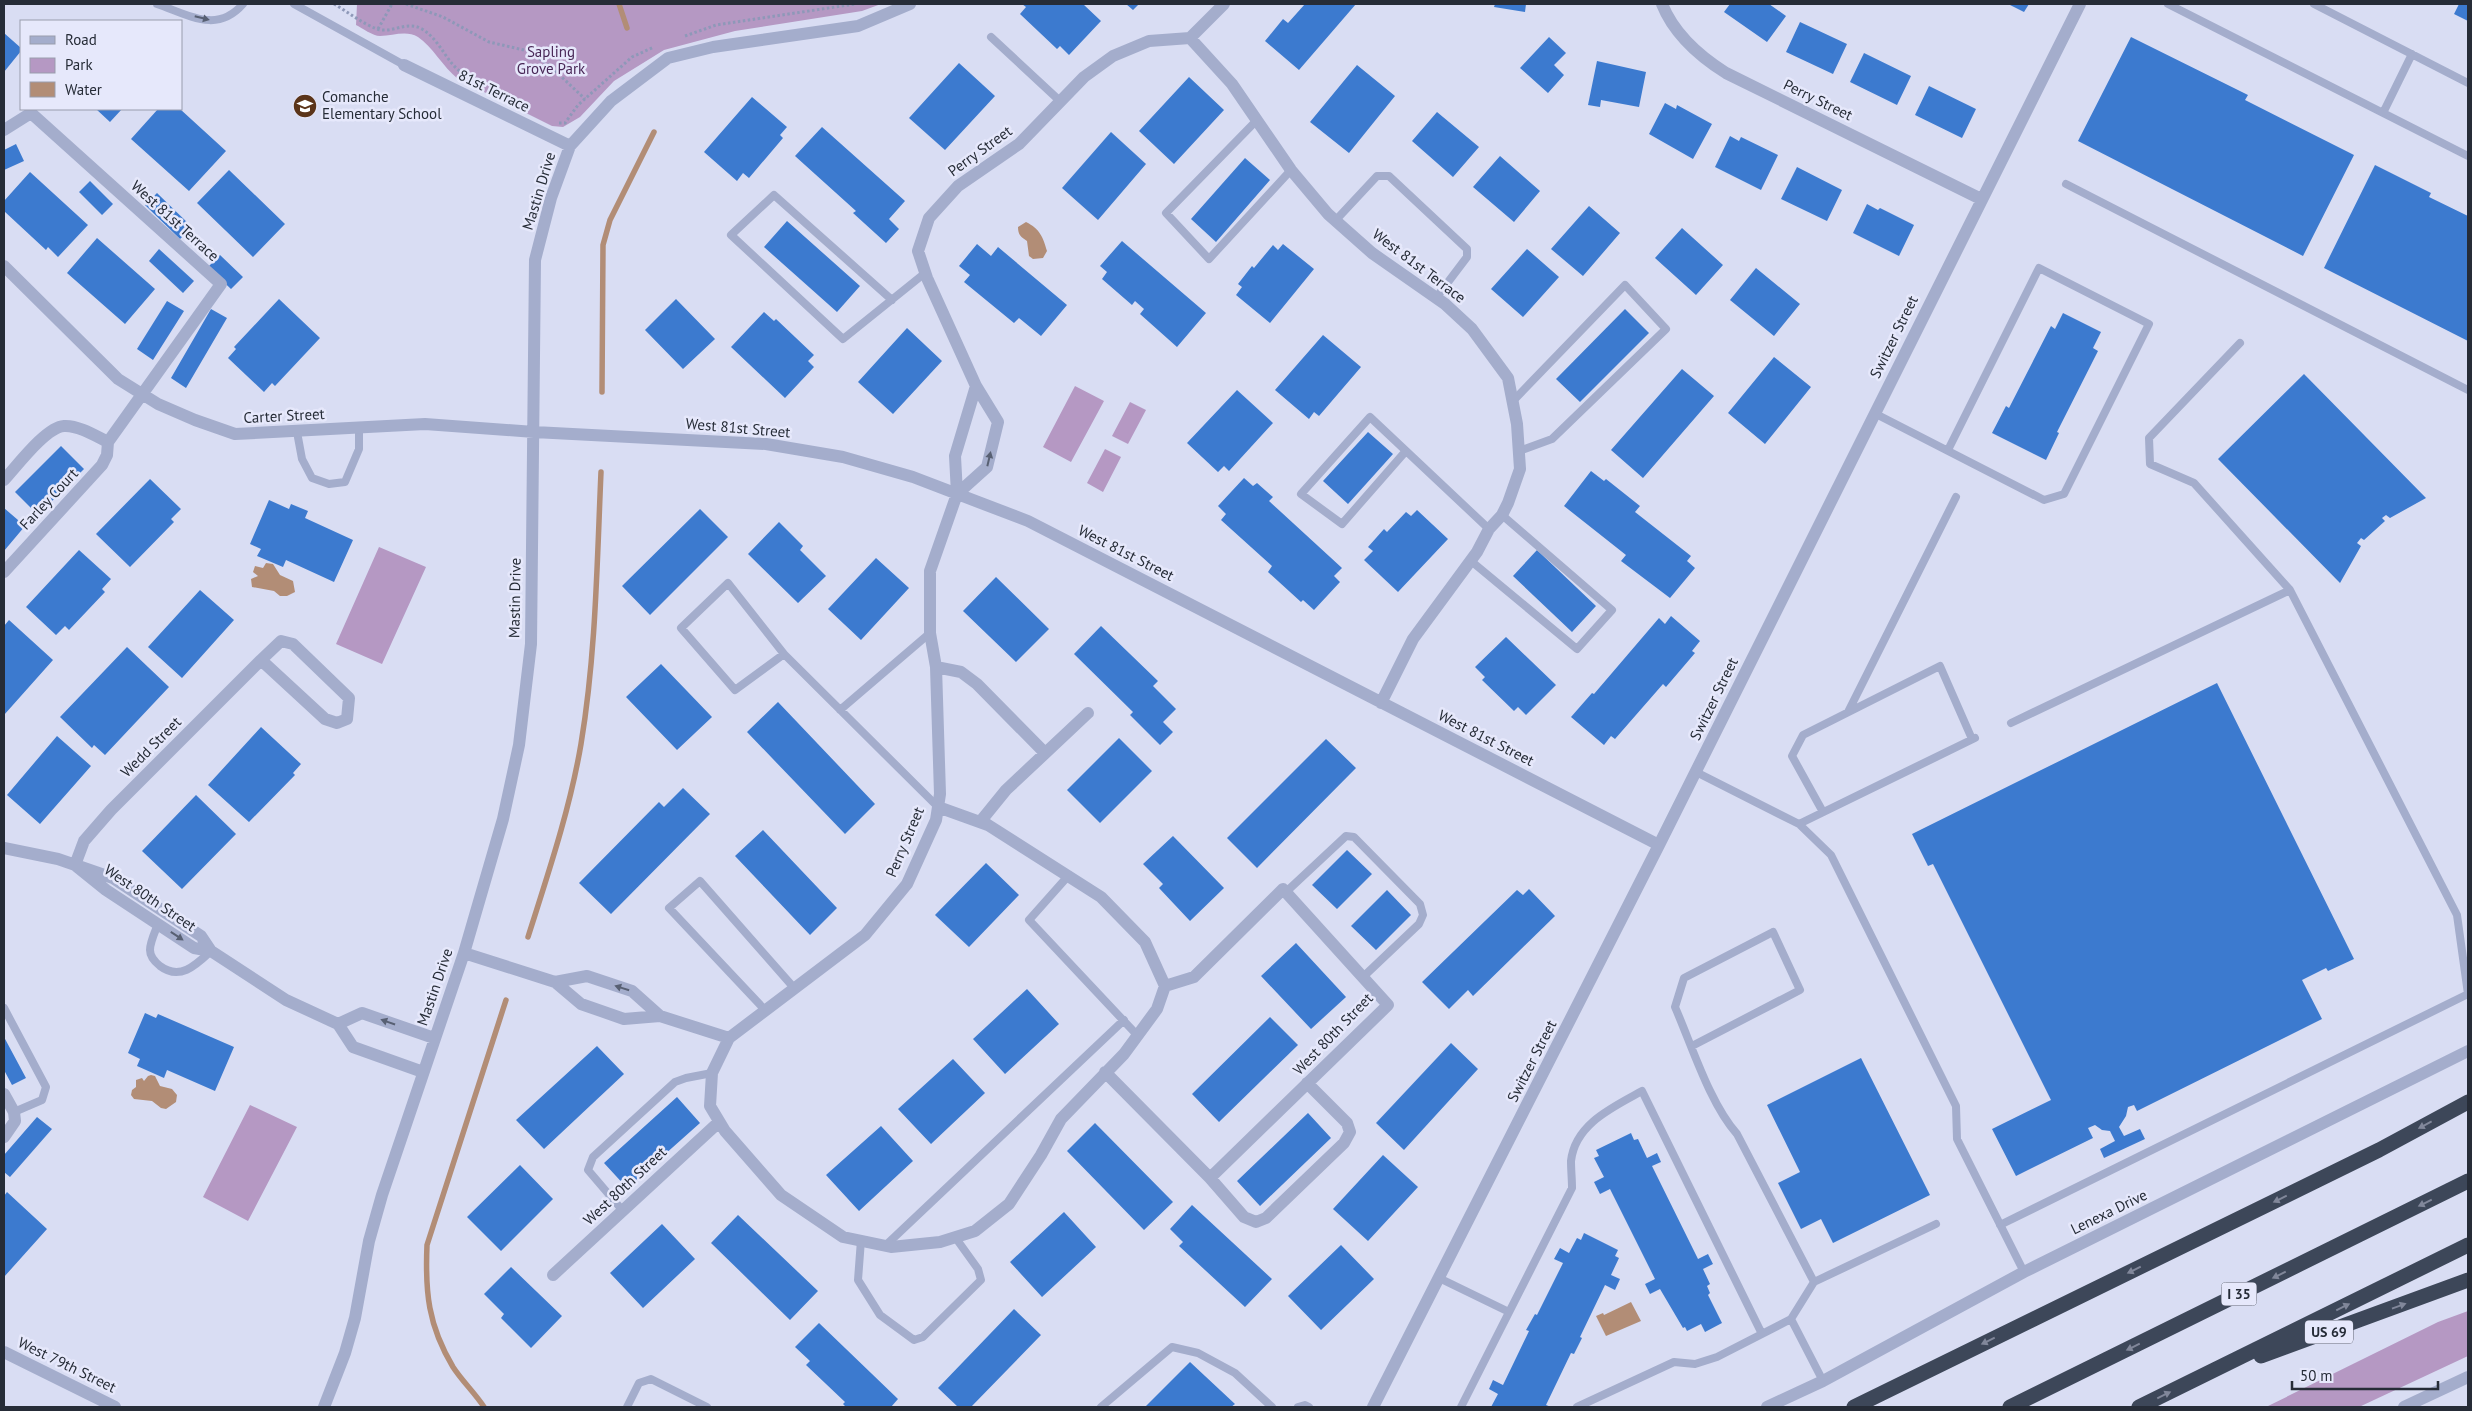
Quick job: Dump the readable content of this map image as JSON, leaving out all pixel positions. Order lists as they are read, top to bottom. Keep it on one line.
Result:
{"streets":{"highway":["I 35","US 69"],"street":["81st Terrace","Perry Street","Mastin Drive","West 81st Terrace","Switzer Street","Carter Street","West 81st Street","Farley Court","Wedd Street","West 80th Street","Lenexa Drive","West 79th Street"]},"crossings":[["81st Terrace","Mastin Drive"],["Perry Street","West 81st Terrace"],["Perry Street","Switzer Street"],["Perry Street","West 81st Street"],["Mastin Drive","Carter Street"],["Mastin Drive","West 81st Street"],["West 81st Terrace","Carter Street"],["West 81st Terrace","West 81st Street"],["West 81st Terrace","Farley Court"],["Switzer Street","West 81st Street"],["Carter Street","West 81st Street"],["Carter Street","Farley Court"],["Wedd Street","West 80th Street"]],"parks":["Sapling Grove Park"],"places":{"school or university":["Comanche Elementary School"]},"legend":["Road","Park","Water"],"scale_bar":"50 m"}
